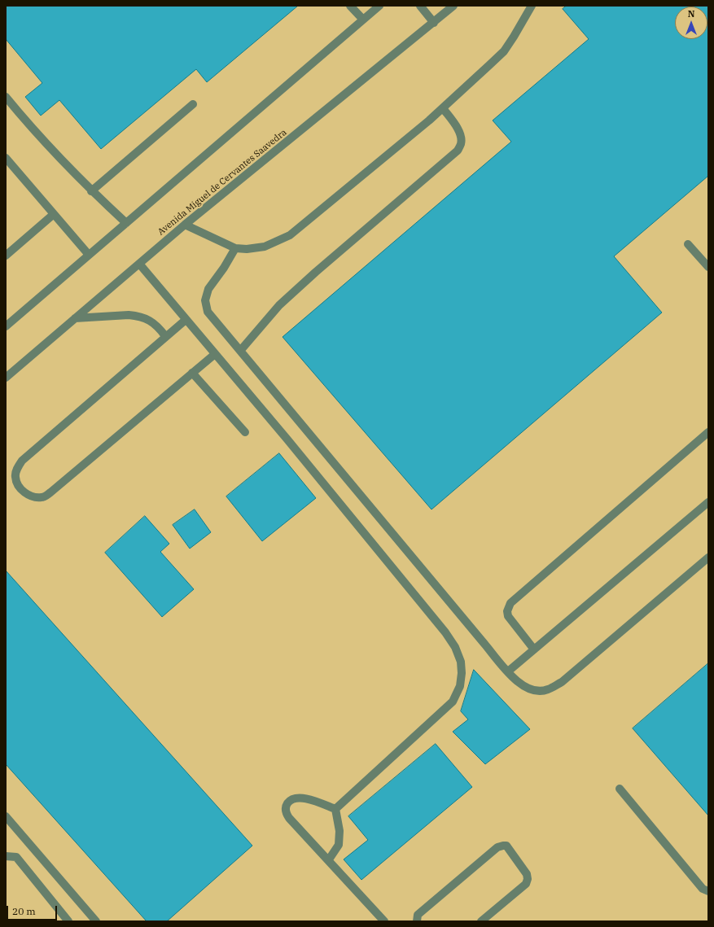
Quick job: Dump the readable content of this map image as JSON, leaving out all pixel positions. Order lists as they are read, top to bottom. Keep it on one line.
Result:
{"streets":{"street":["Avenida Miguel de Cervantes Saavedra"]},"scale_bar":"20 m","north":"top"}
